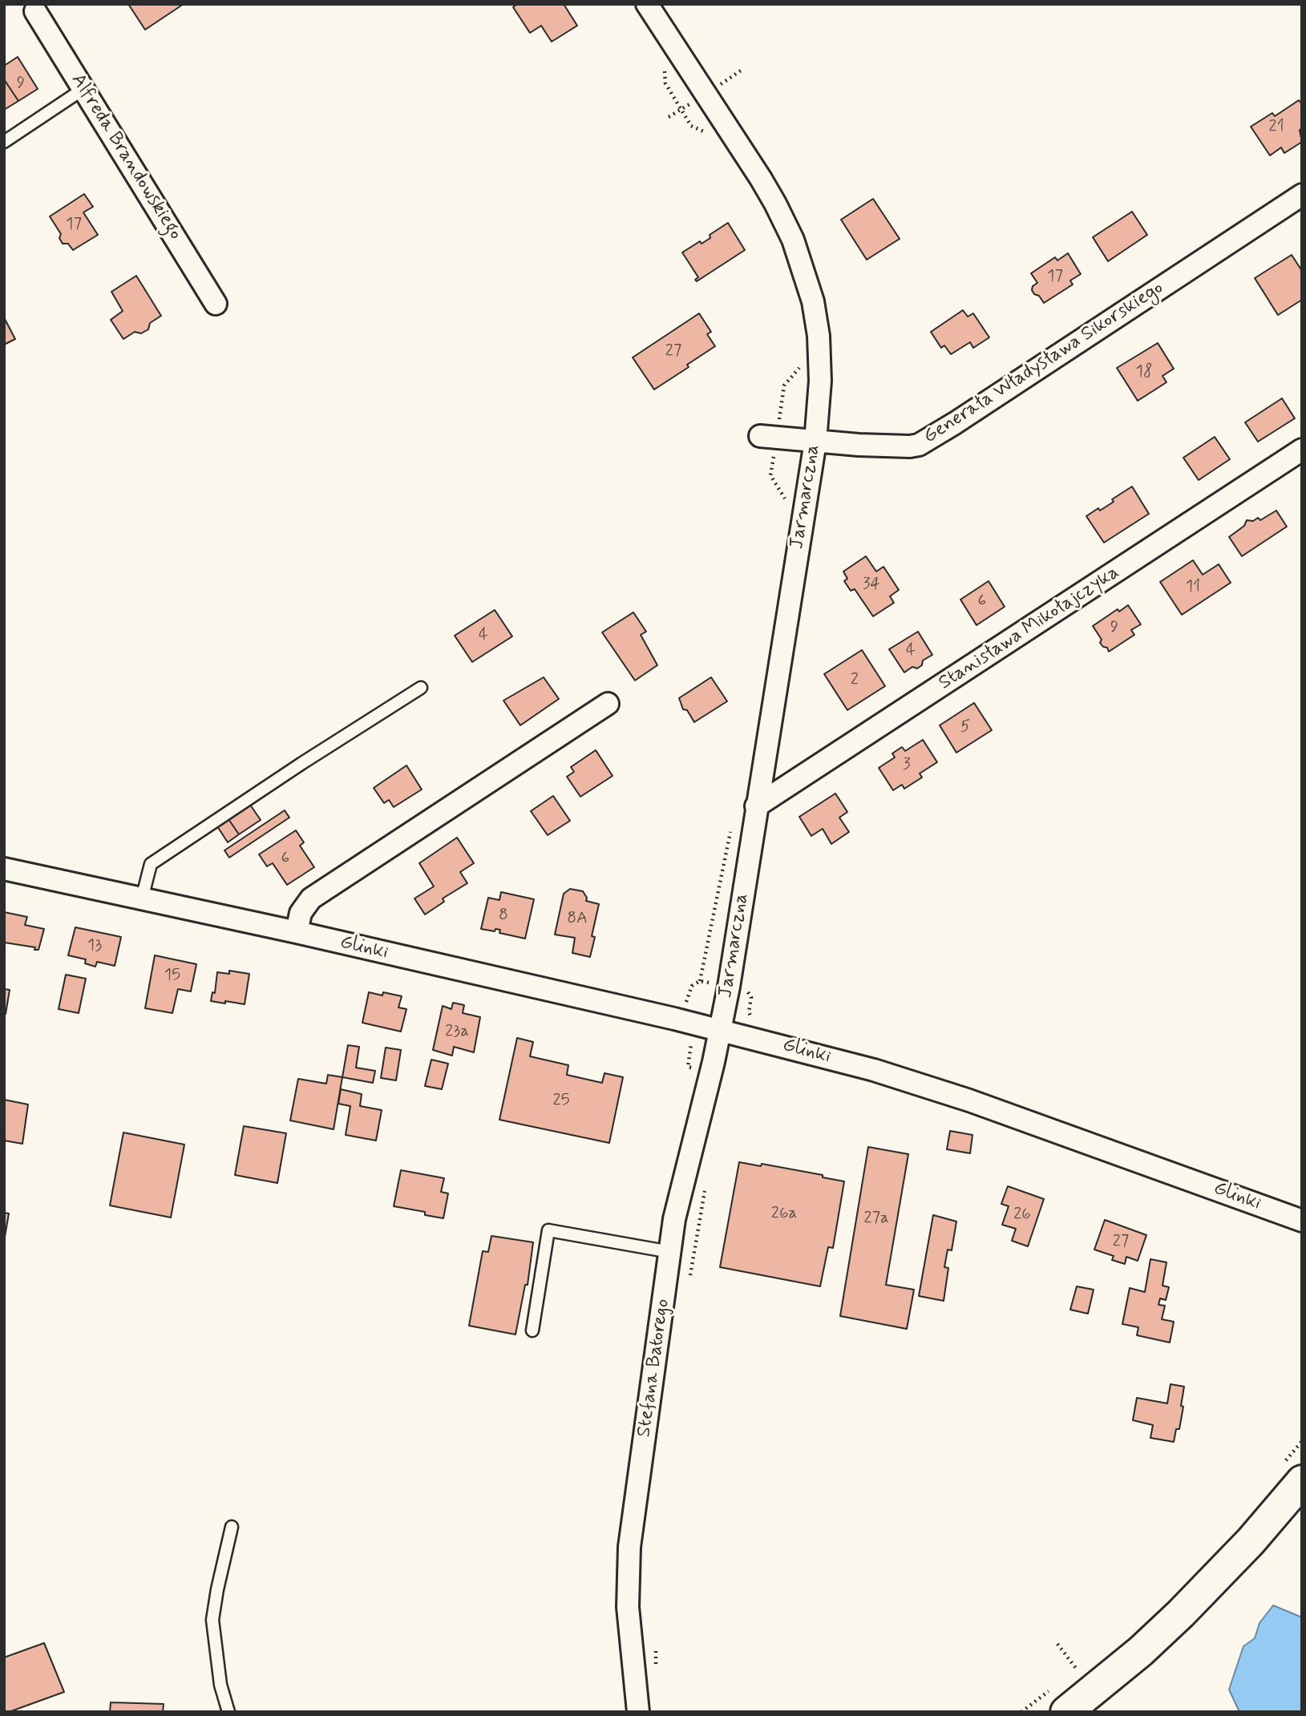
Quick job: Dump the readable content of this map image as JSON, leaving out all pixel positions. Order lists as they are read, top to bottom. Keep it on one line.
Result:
{"streets":{"street":["Alfreda Brandowskiego","Generała Władysława Sikorskiego","Jarmarczna","Stanisława Mikołajczyka","Glinki","Stefana Batorego"]},"crossings":[["Generała Władysława Sikorskiego","Jarmarczna"],["Jarmarczna","Stanisława Mikołajczyka"],["Jarmarczna","Glinki"],["Jarmarczna","Stefana Batorego"],["Glinki","Stefana Batorego"]],"house_numbers":["9","21","17","17","27","18","34","11","6","9","4","4","2","5","3","6","8","8A","13","15","23a","25","26a","26","27a","27"]}
